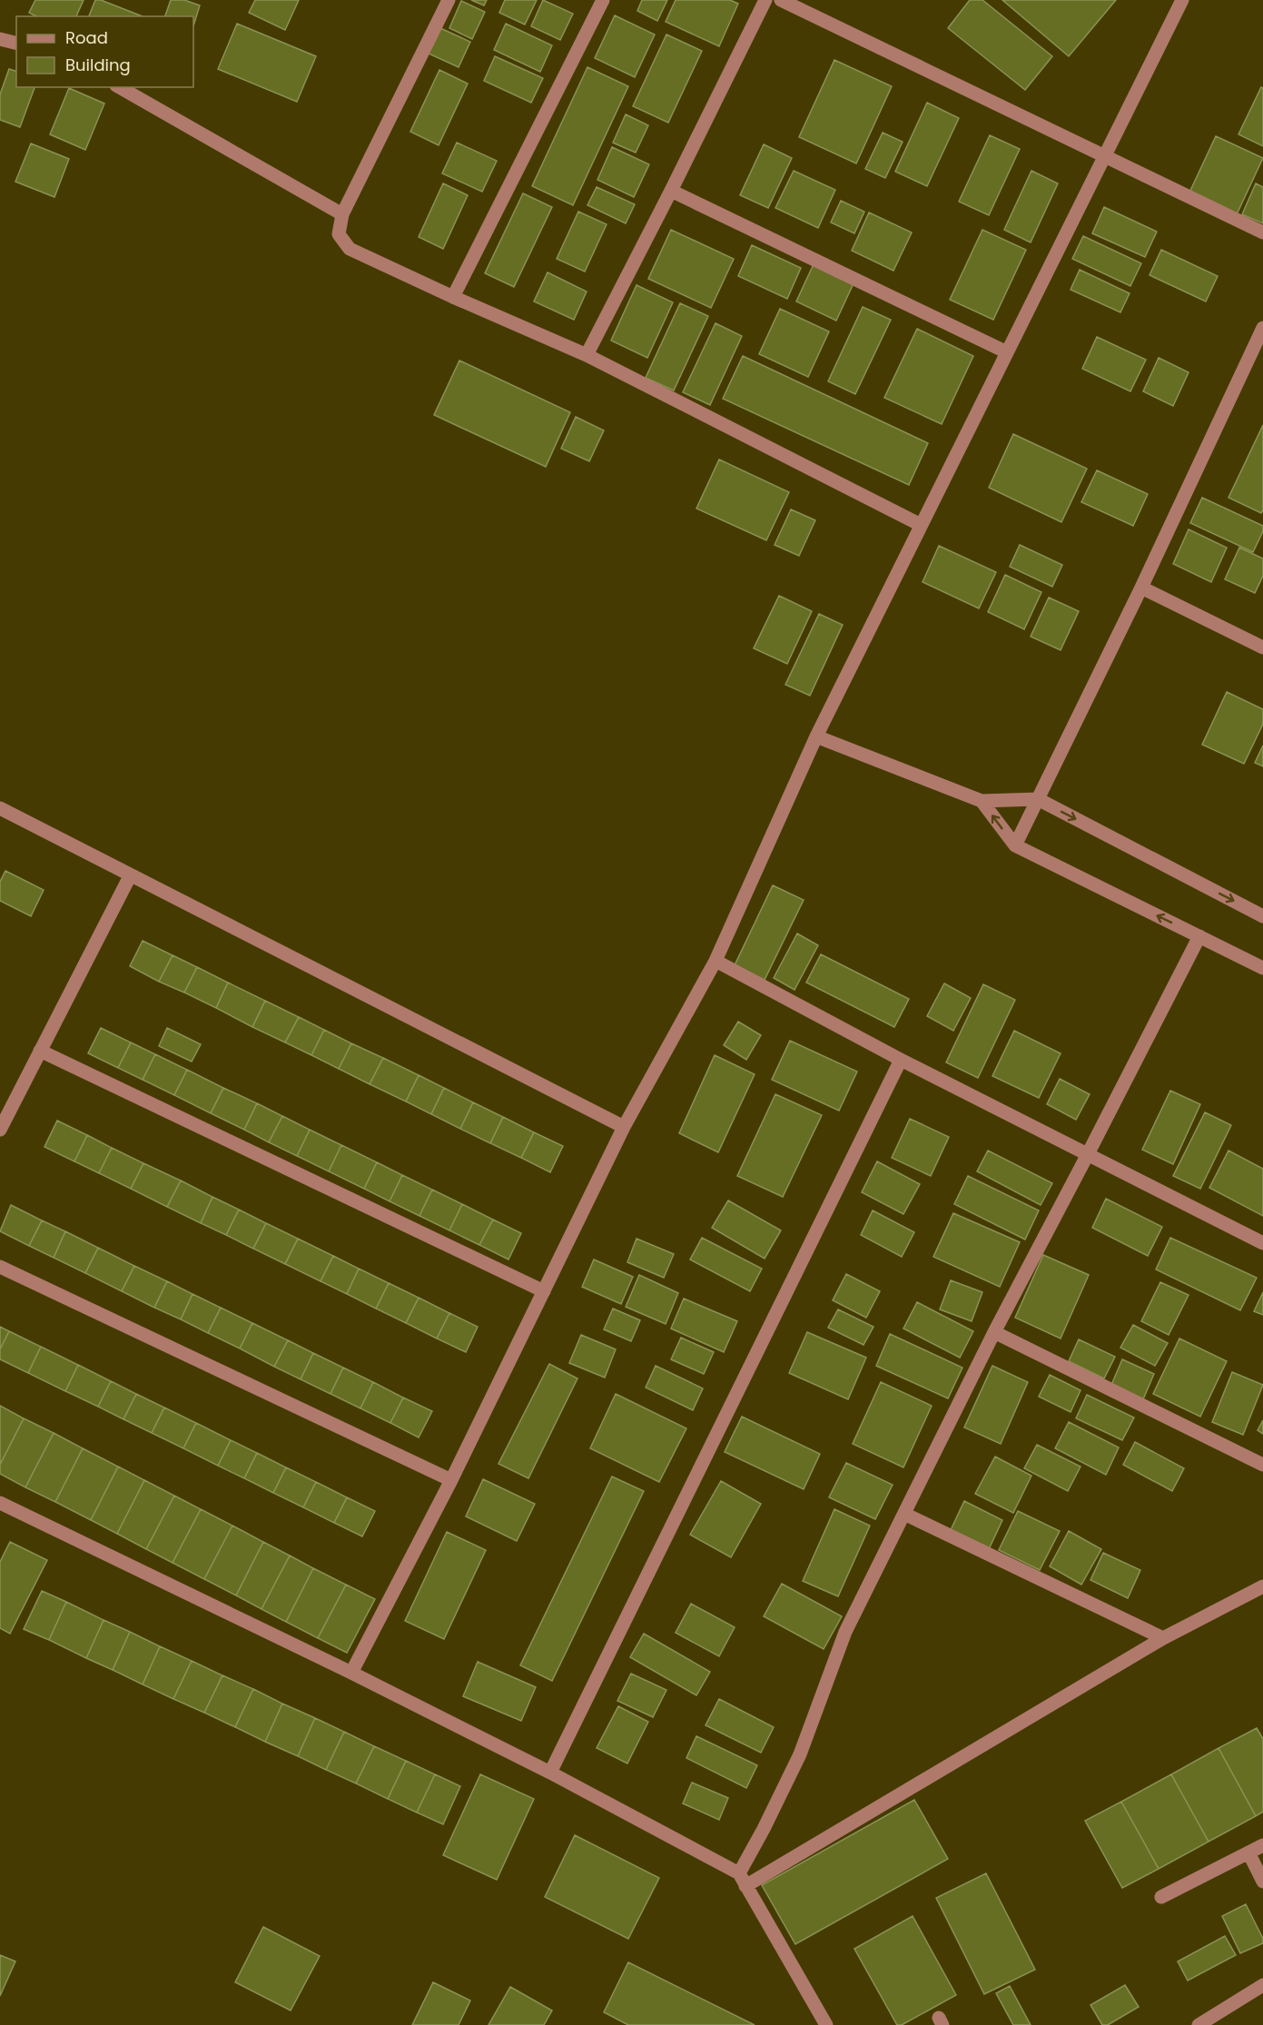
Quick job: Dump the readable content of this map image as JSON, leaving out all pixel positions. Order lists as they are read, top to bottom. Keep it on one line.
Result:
{"legend":["Road","Building"]}
